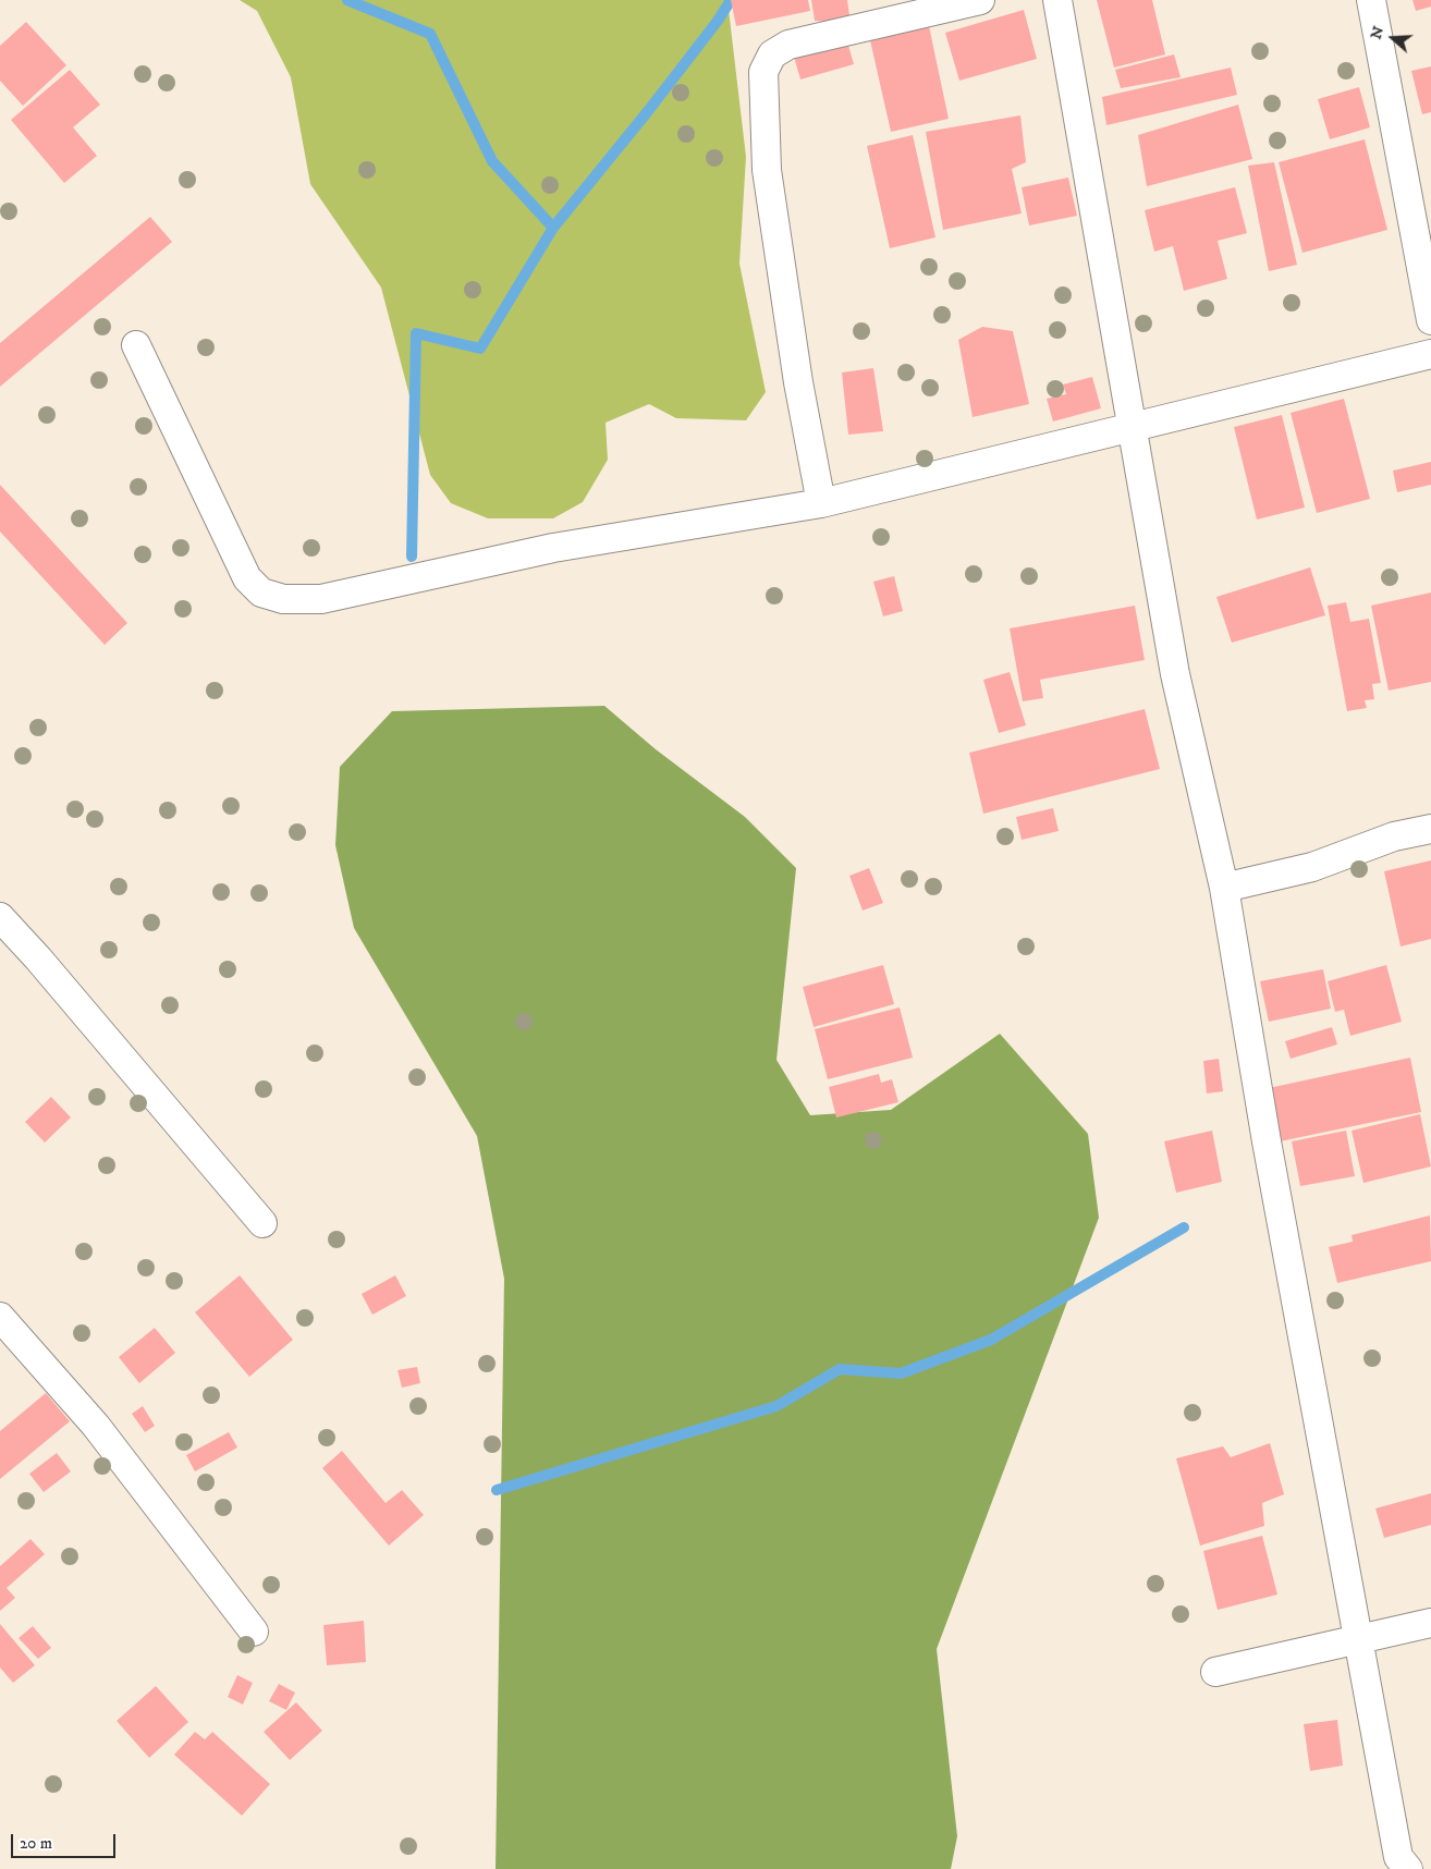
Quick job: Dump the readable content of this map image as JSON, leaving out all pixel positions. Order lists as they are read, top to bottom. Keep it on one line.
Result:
{"scale_bar":"20 m","north":"left"}
